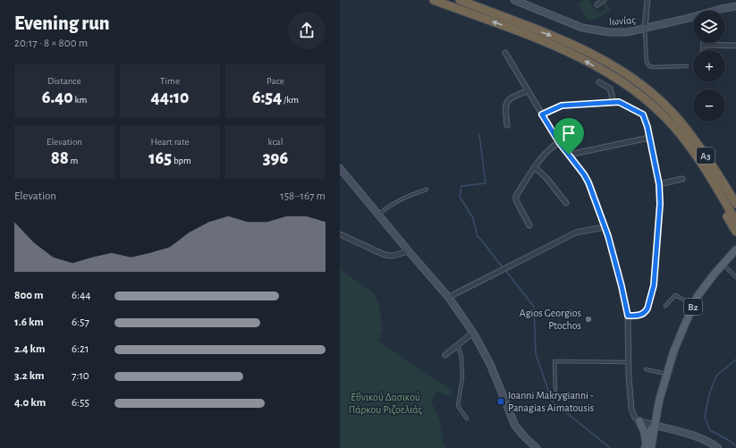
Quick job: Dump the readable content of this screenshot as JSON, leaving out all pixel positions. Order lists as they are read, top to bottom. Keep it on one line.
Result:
{"streets":{"highway":["A3"],"main road":["Ιωνίας","B2"]},"parks":["Εθνικού Δασικού Πάρκου Ριζοελιάς"],"places":{"other":["Agios Georgios Ptochos"],"transit":["Ioanni Makrygianni - Panagias Aimatousis"]},"page":{"heading":["Evening run","20:17 · 8 × 800 m"],"map_buttons":["+","−"],"stats":[["Distance","6.40 km"],["Time","44:10"],["Pace","6:54 /km"],["Elevation","88 m"],["Heart rate","165 bpm"],["kcal","396"]],"chart":["Elevation","158–167 m"],"list":[{"name":"800 m","note":"6:44"},{"name":"1.6 km","note":"6:57"},{"name":"2.4 km","note":"6:21"},{"name":"3.2 km","note":"7:10"},{"name":"4.0 km","note":"6:55"}]}}
